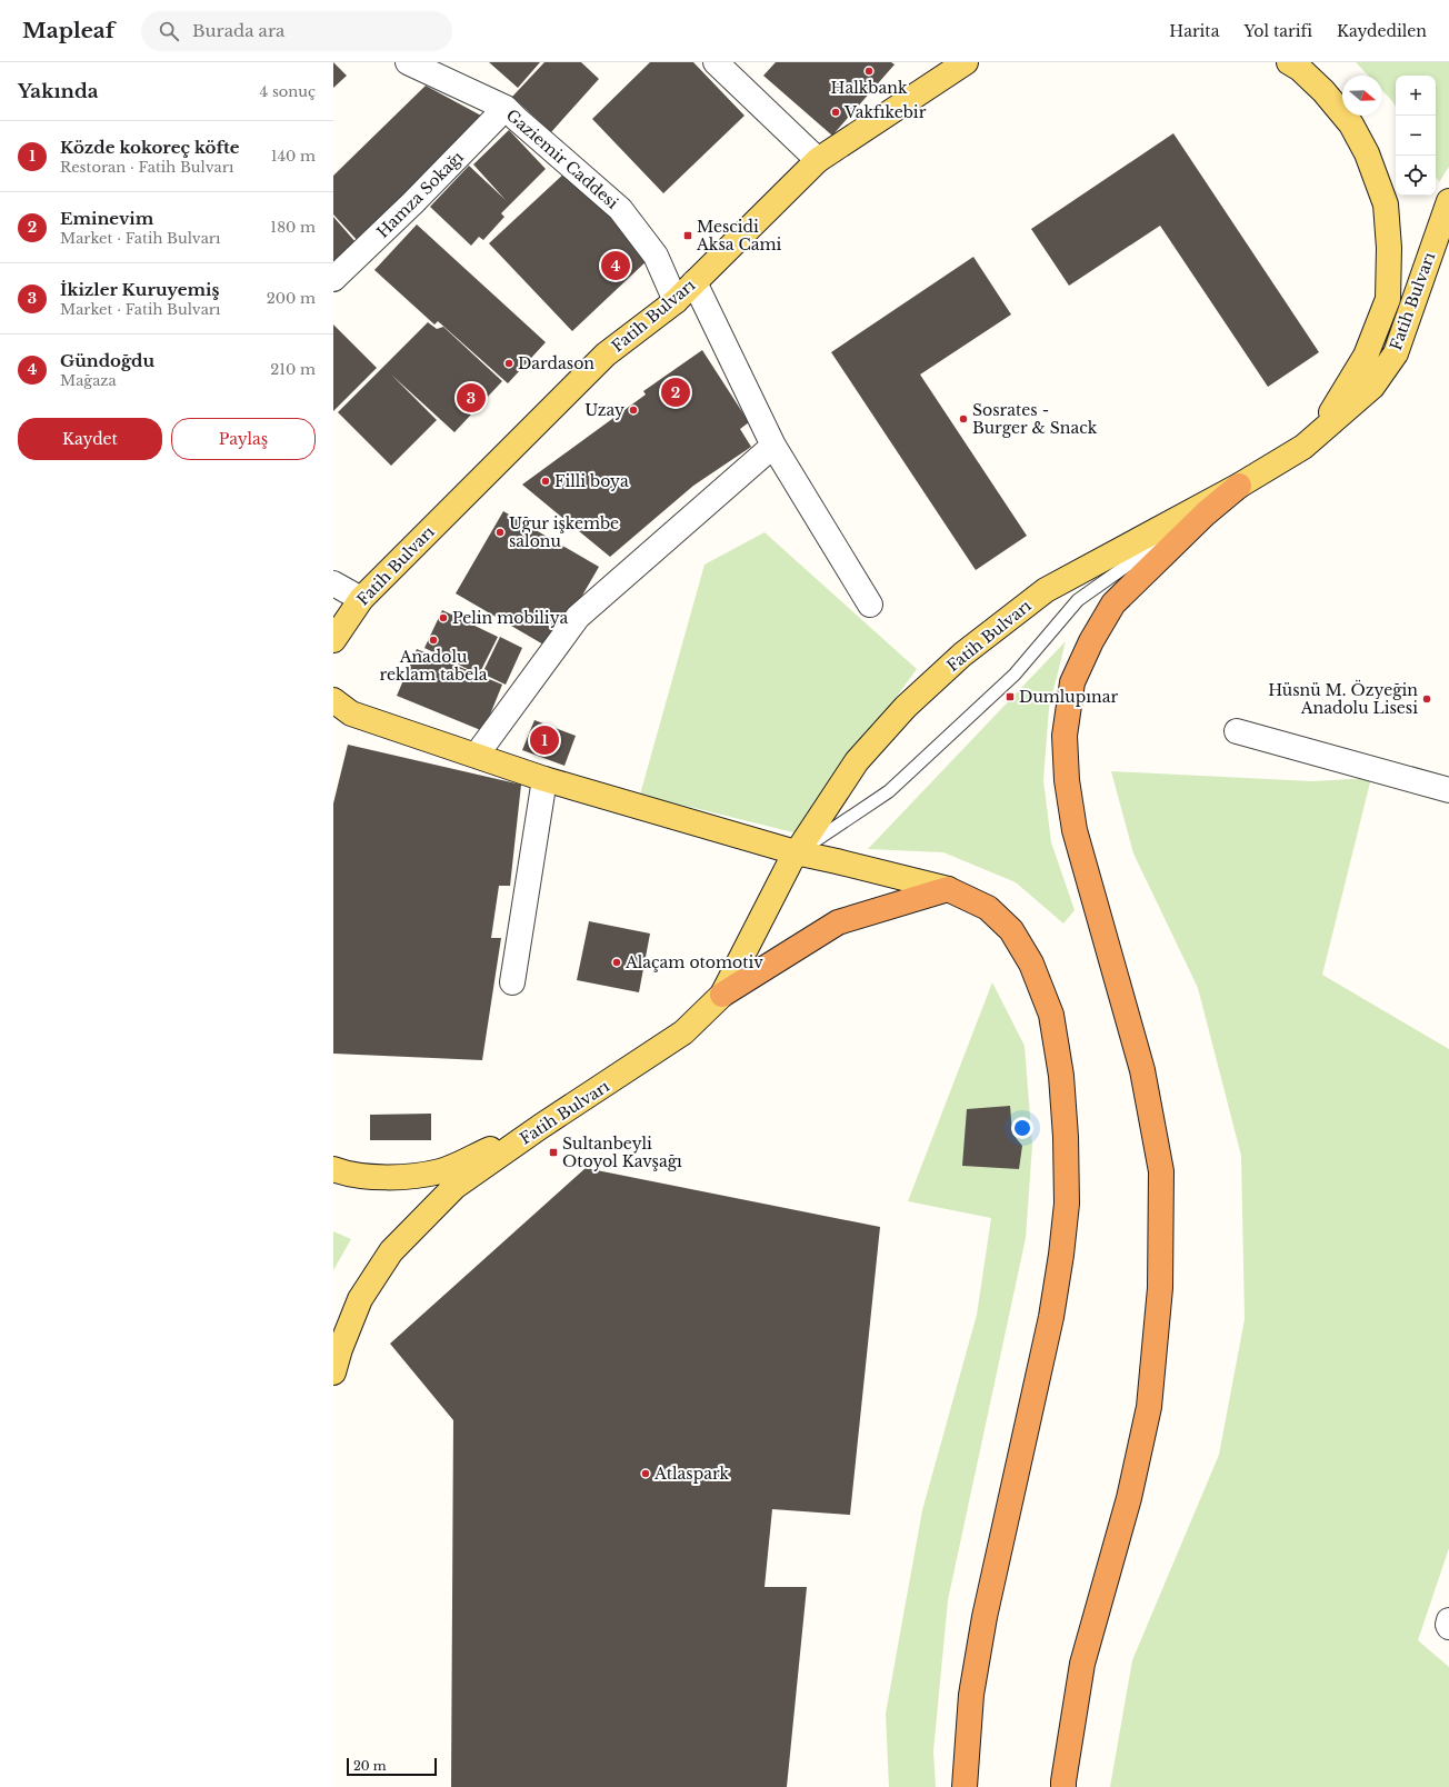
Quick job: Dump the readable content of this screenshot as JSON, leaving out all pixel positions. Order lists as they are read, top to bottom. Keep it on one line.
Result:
{"streets":{"main road":["Fatih Bulvarı"],"street":["Gaziemir Caddesi","Hamza Sokağı"]},"crossings":[["Gaziemir Caddesi","Hamza Sokağı"],["Gaziemir Caddesi","Fatih Bulvarı"]],"places":{"other":["Halkbank","Vakfıkebir","Dardason","Uzay","Sosrates - Burger & Snack","Filli boya","Uğur işkembe salonu","Pelin mobiliya","Anadolu reklam tabela","Hüsnü M. Özyeğin Anadolu Lisesi","Alaçam otomotiv","Atlaspark"],"transit":["Mescidi Aksa Cami","Dumlupınar","Sultanbeyli Otoyol Kavşağı"]},"scale_bar":"20 m","north":"right","page":{"header":"Mapleaf","search":"Burada ara","nav":["Harita","Yol tarifi","Kaydedilen"],"heading":["Yakında","4 sonuç"],"map_buttons":["+","−"],"list":[{"mark":"1","name":"Közde kokoreç köfte","note":"Restoran · Fatih Bulvarı","value":"140 m"},{"mark":"2","name":"Eminevim","note":"Market · Fatih Bulvarı","value":"180 m"},{"mark":"3","name":"İkizler Kuruyemiş","note":"Market · Fatih Bulvarı","value":"200 m"},{"mark":"4","name":"Gündoğdu","note":"Mağaza","value":"210 m"}],"pins":["4","2","3","1"],"buttons":["Kaydet","Paylaş"],"scale":"20 m"}}
